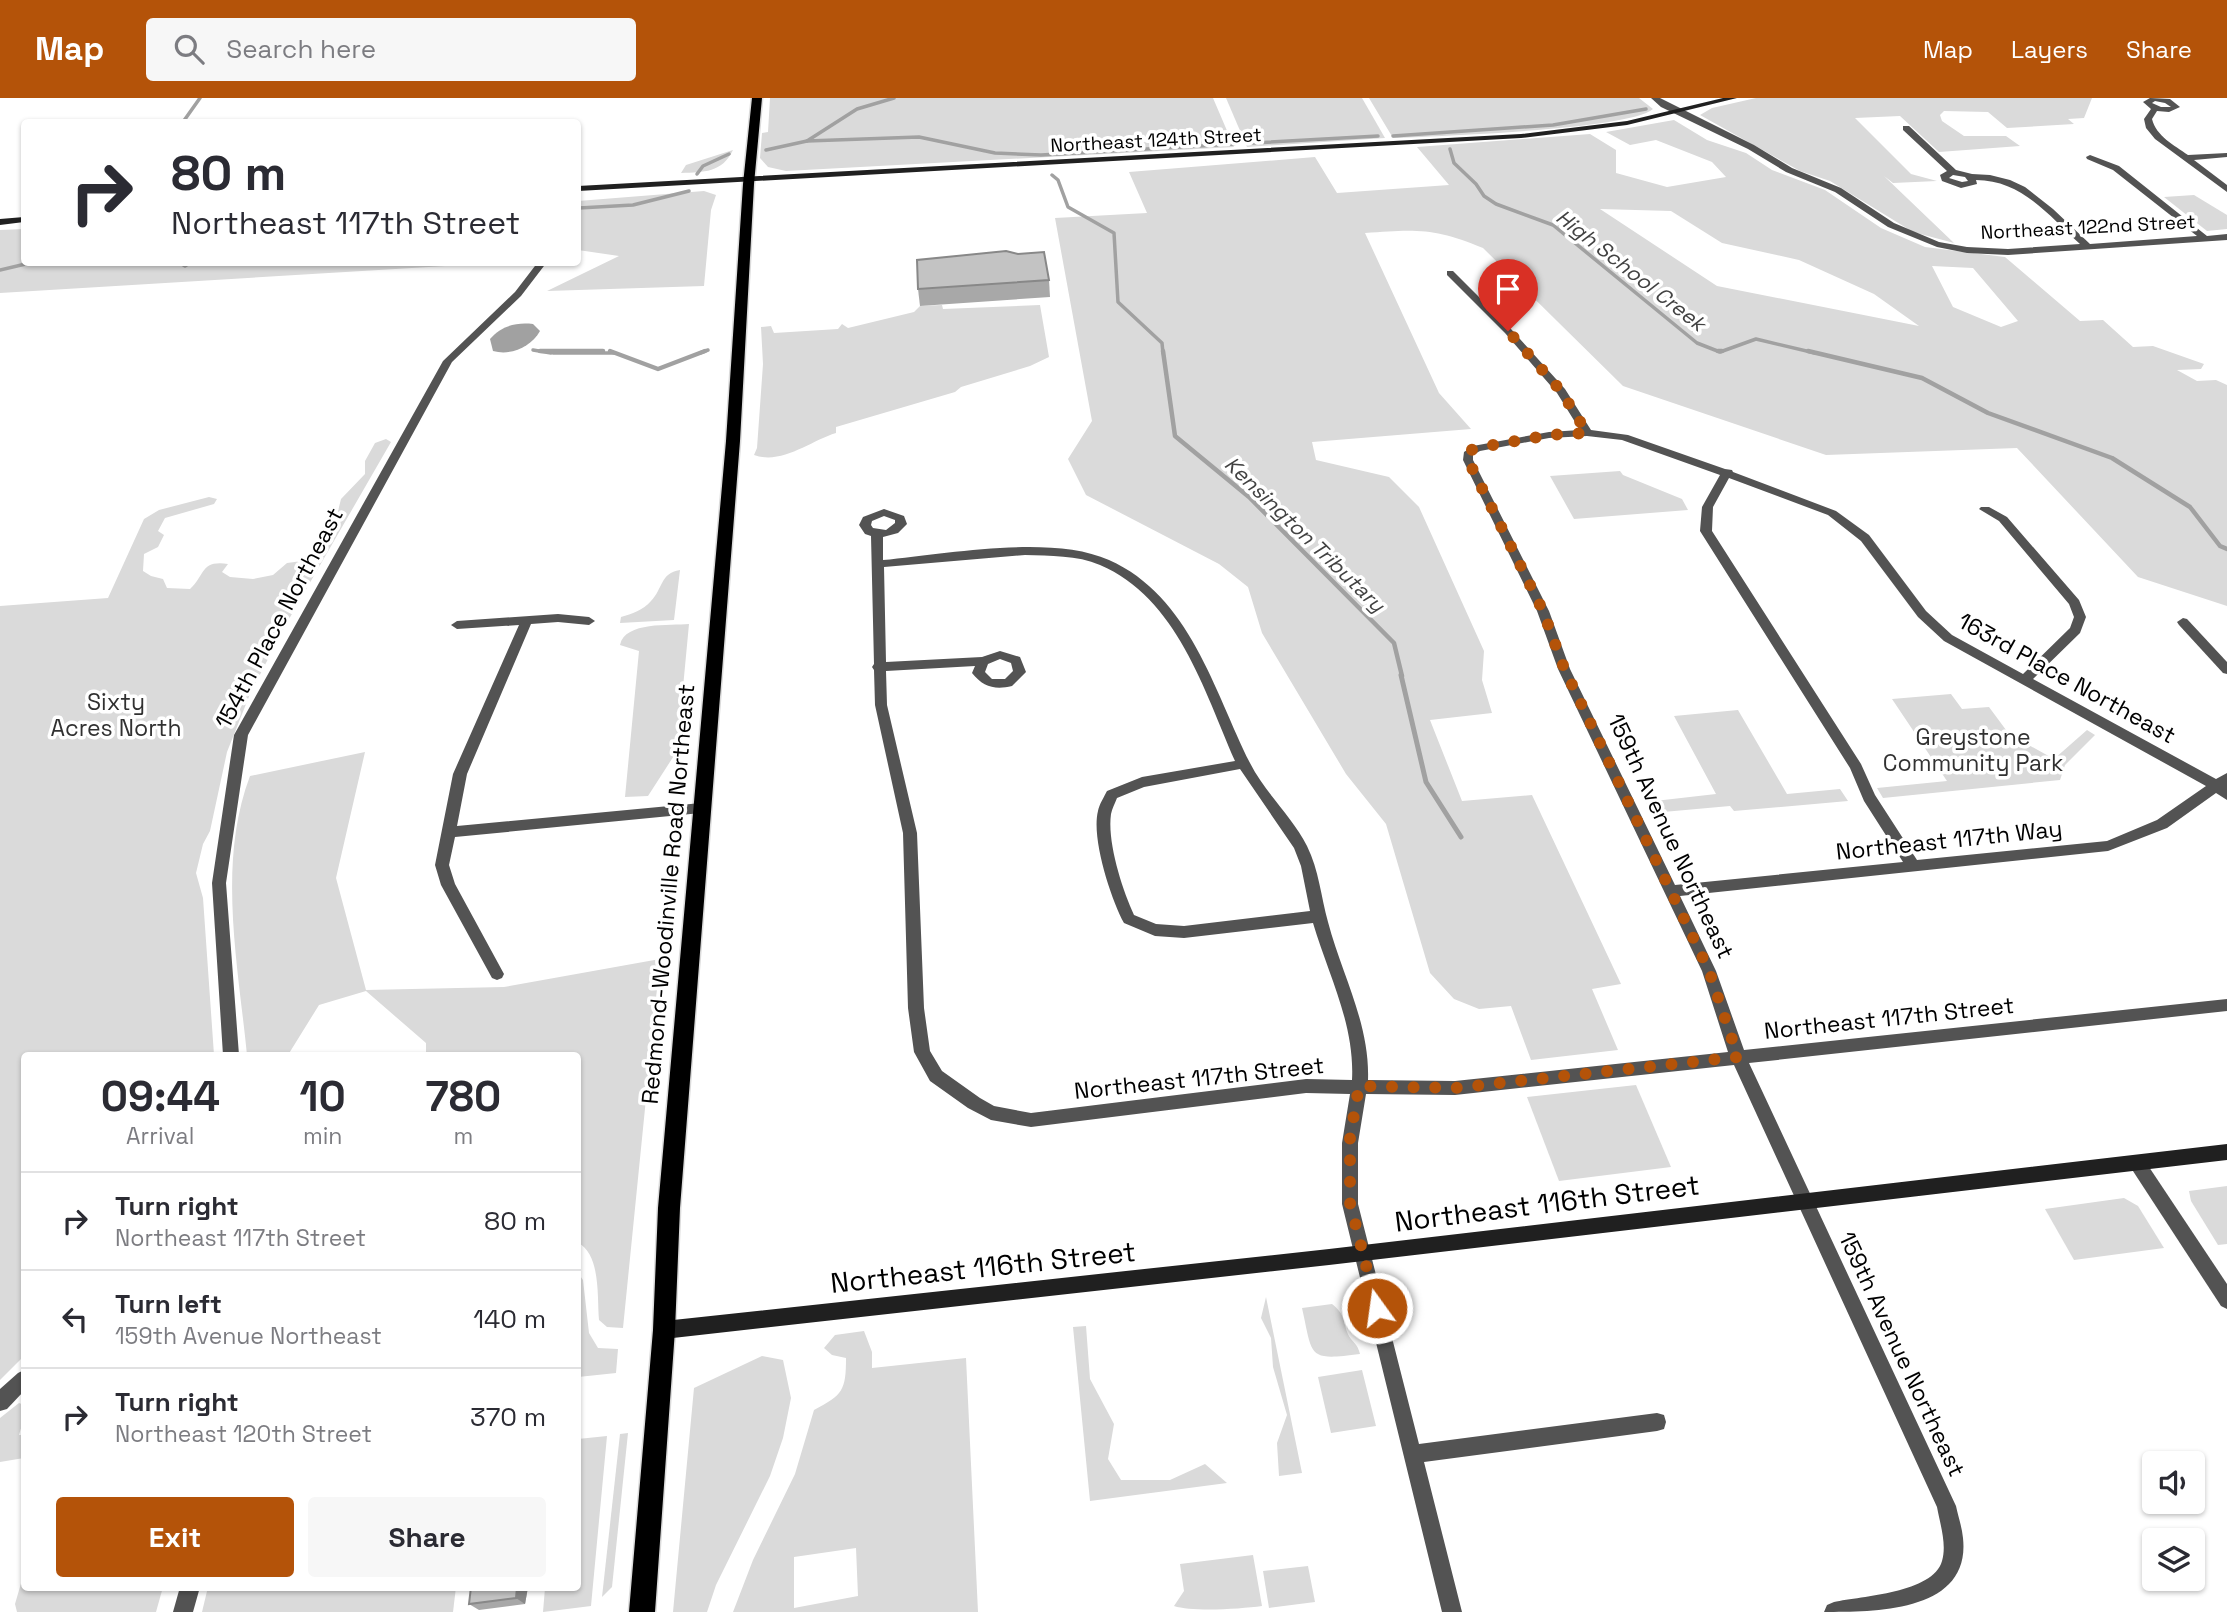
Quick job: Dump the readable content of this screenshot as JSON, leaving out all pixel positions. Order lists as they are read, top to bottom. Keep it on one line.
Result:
{"streets":{"main road":["Redmond-Woodinville Road Northeast"],"street":["Northeast 124th Street","Northeast 122nd Street","154th Place Northeast","163rd Place Northeast","159th Avenue Northeast","Northeast 117th Way","Northeast 117th Street","Northeast 116th Street"]},"crossings":[["Northeast 124th Street","Northeast 122nd Street"],["Northeast 124th Street","Redmond-Woodinville Road Northeast"],["163rd Place Northeast","159th Avenue Northeast"],["163rd Place Northeast","Northeast 117th Way"],["159th Avenue Northeast","Northeast 117th Way"],["159th Avenue Northeast","Northeast 117th Street"],["159th Avenue Northeast","Northeast 116th Street"],["Redmond-Woodinville Road Northeast","Northeast 116th Street"]],"water":["High School Creek","Kensington Tributary"],"parks":["Sixty Acres North","Greystone Community Park"],"page":{"header":"Map","search":"Search here","nav":["Map","Layers","Share"],"turn":["80 m","Northeast 117th Street"],"eta":["09:44","Arrival","10","min","780","m"],"list":[{"name":"Turn right","note":"Northeast 117th Street","value":"80 m"},{"name":"Turn left","note":"159th Avenue Northeast","value":"140 m"},{"name":"Turn right","note":"Northeast 120th Street","value":"370 m"}],"buttons":["Exit","Share"]}}
